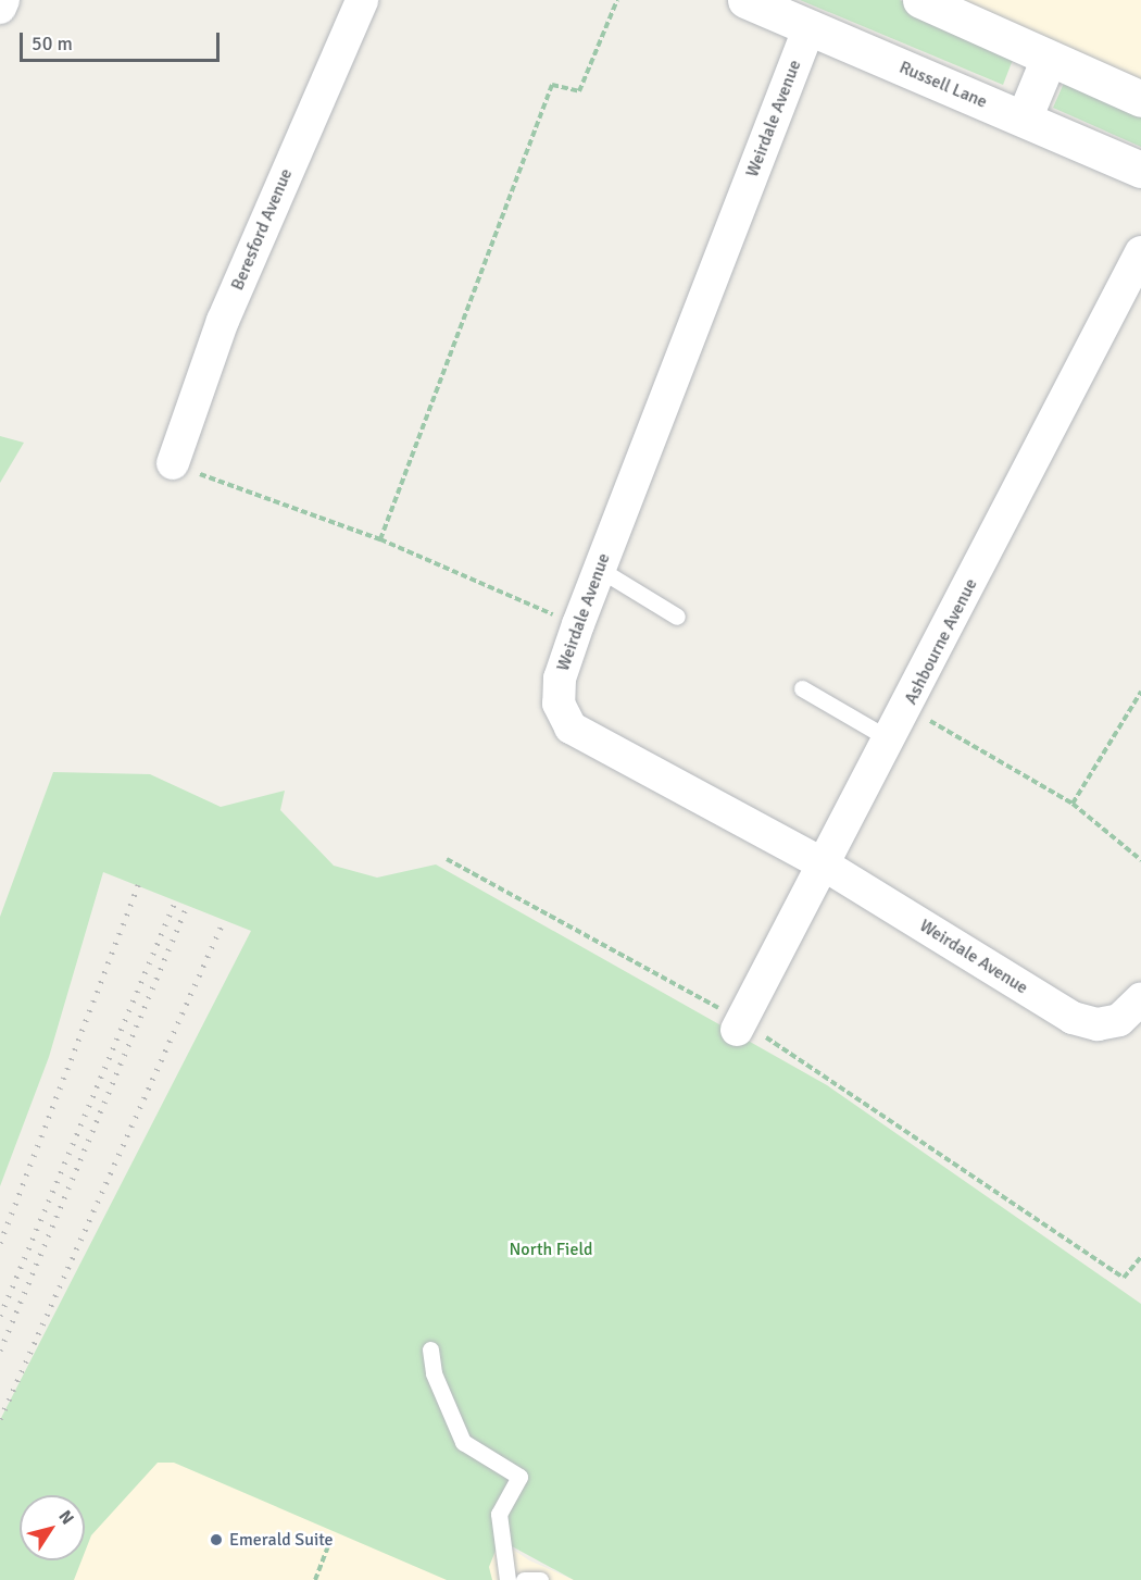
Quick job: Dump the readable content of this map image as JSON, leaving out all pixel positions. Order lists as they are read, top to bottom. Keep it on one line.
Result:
{"streets":{"main road":["Russell Lane"],"street":["Weirdale Avenue","Beresford Avenue","Ashbourne Avenue"]},"crossings":[["Russell Lane","Weirdale Avenue"],["Weirdale Avenue","Ashbourne Avenue"]],"parks":["North Field"],"places":["Emerald Suite"],"scale_bar":"50 m","north":"top right"}
